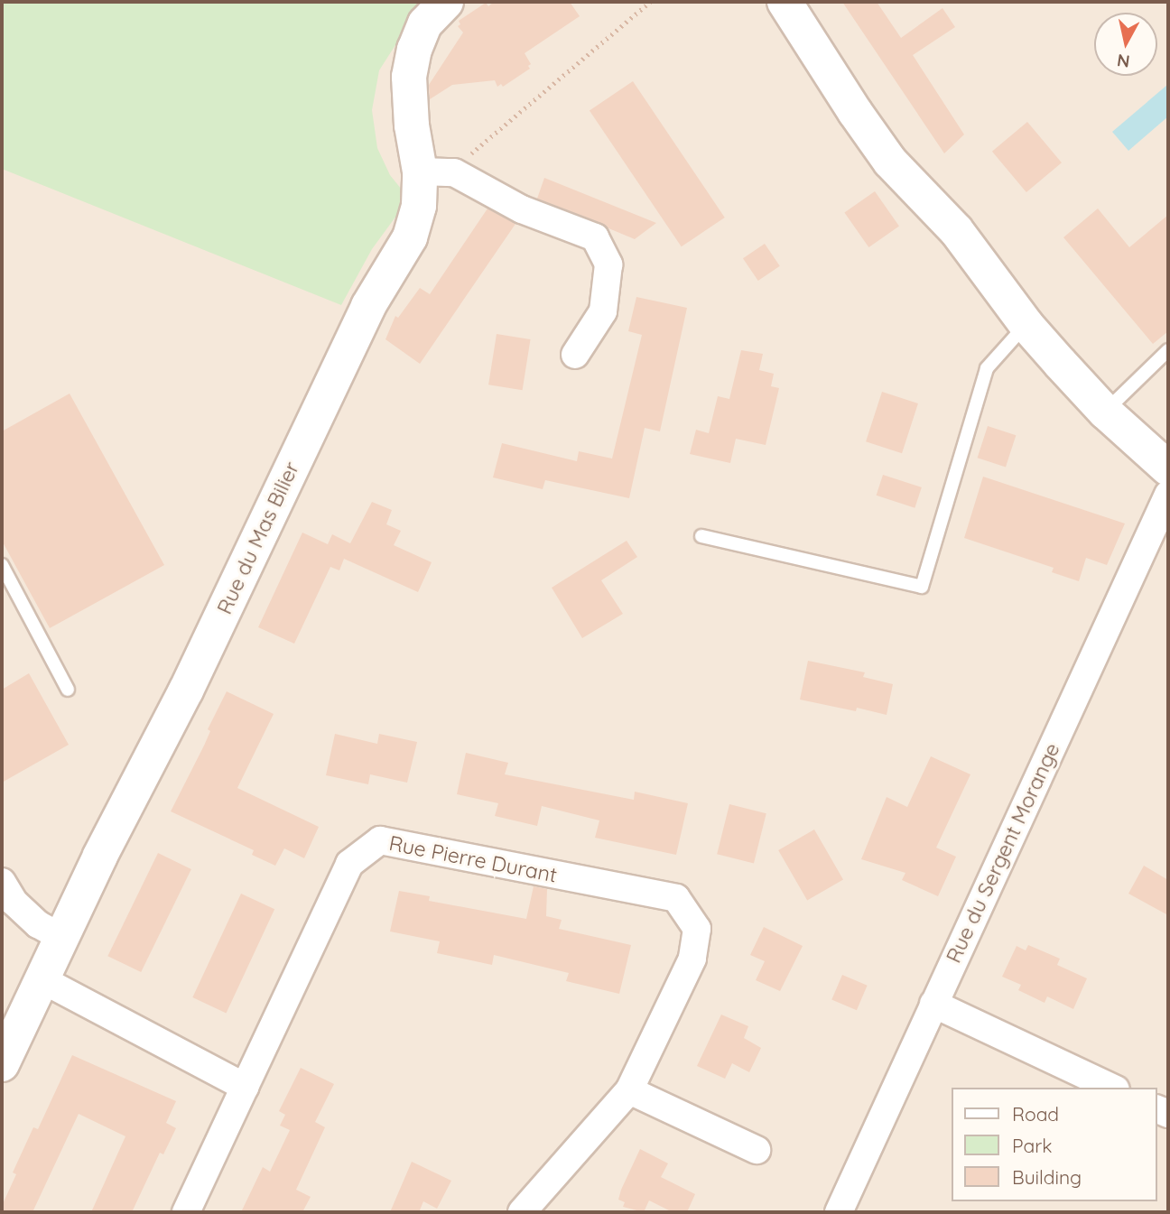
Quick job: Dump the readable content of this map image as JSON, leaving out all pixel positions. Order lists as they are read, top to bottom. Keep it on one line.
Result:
{"streets":{"street":["Rue du Mas Bilier","Rue du Sergent Morange","Rue Pierre Durant"]},"legend":["Road","Park","Building"],"north":"bottom"}
